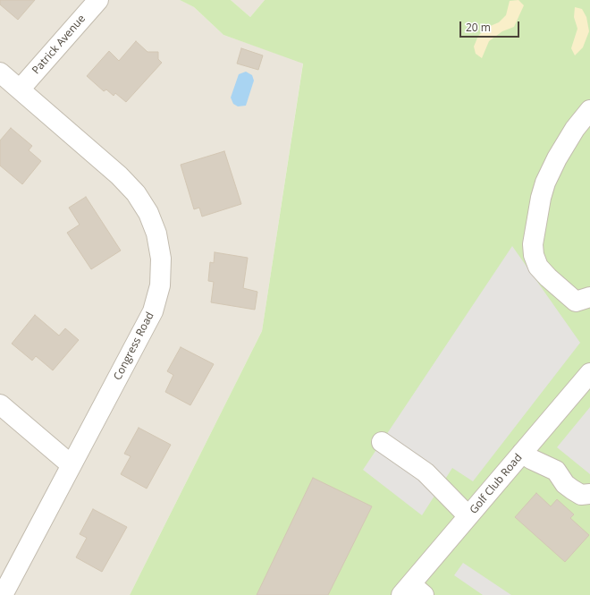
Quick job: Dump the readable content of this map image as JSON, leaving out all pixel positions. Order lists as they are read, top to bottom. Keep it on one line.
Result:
{"streets":{"street":["Patrick Avenue","Congress Road","Golf Club Road"]},"crossings":[["Patrick Avenue","Congress Road"]],"scale_bar":"20 m"}
